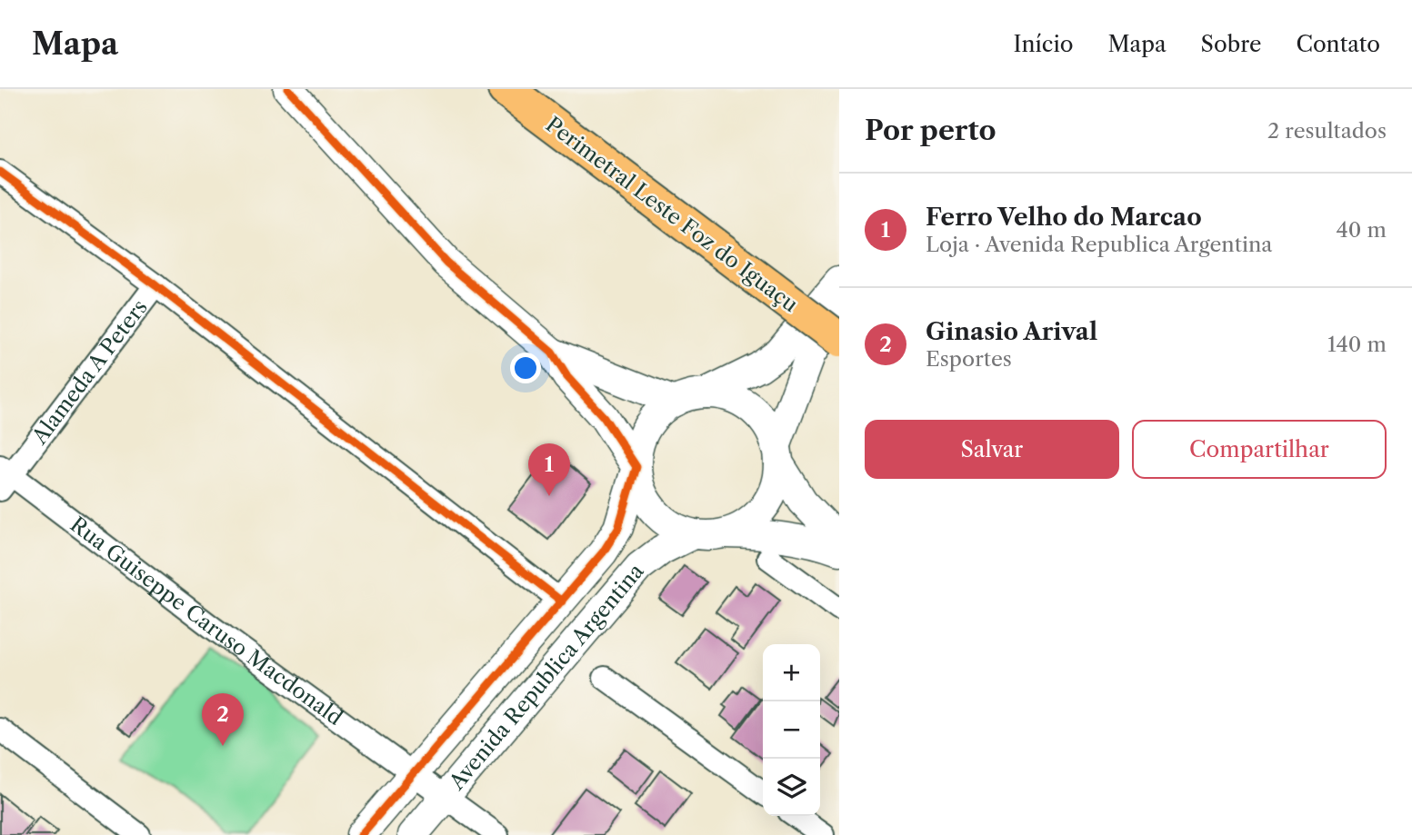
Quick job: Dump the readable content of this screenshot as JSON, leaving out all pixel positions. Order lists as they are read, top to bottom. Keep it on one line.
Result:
{"streets":{"highway":["Perimetral Leste Foz do Iguaçu"],"street":["Alameda A Peters","Rua Guiseppe Caruso Macdonald","Avenida Republica Argentina"]},"crossings":[["Alameda A Peters","Rua Guiseppe Caruso Macdonald"],["Rua Guiseppe Caruso Macdonald","Avenida Republica Argentina"]],"page":{"header":"Mapa","nav":["Início","Mapa","Sobre","Contato"],"heading":["Por perto","2 resultados"],"list":[{"mark":"1","name":"Ferro Velho do Marcao","note":"Loja · Avenida Republica Argentina","value":"40 m"},{"mark":"2","name":"Ginasio Arival","note":"Esportes","value":"140 m"}],"buttons":["Salvar","Compartilhar"],"pins":["1","2"],"map_buttons":["+","−"]}}
